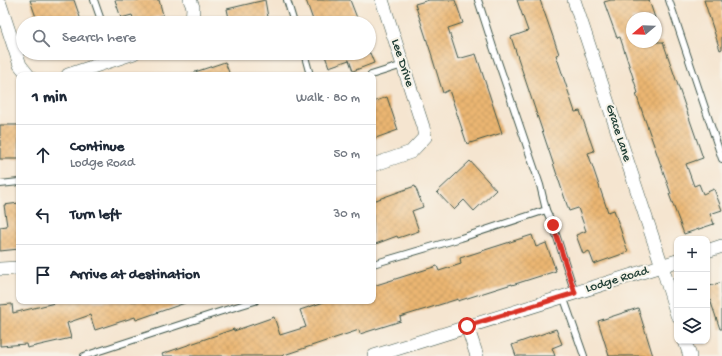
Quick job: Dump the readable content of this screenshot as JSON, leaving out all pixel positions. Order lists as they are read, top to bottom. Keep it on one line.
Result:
{"streets":{"street":["Lee Drive","Grace Lane","Lodge Road"]},"crossings":[["Grace Lane","Lodge Road"]],"north":"left","page":{"search":"Search here","heading":["1 min","Walk · 80 m"],"list":[["Continue","Lodge Road","50 m"],["Turn left","30 m"],"Arrive at destination"],"map_buttons":["+","−"]}}
